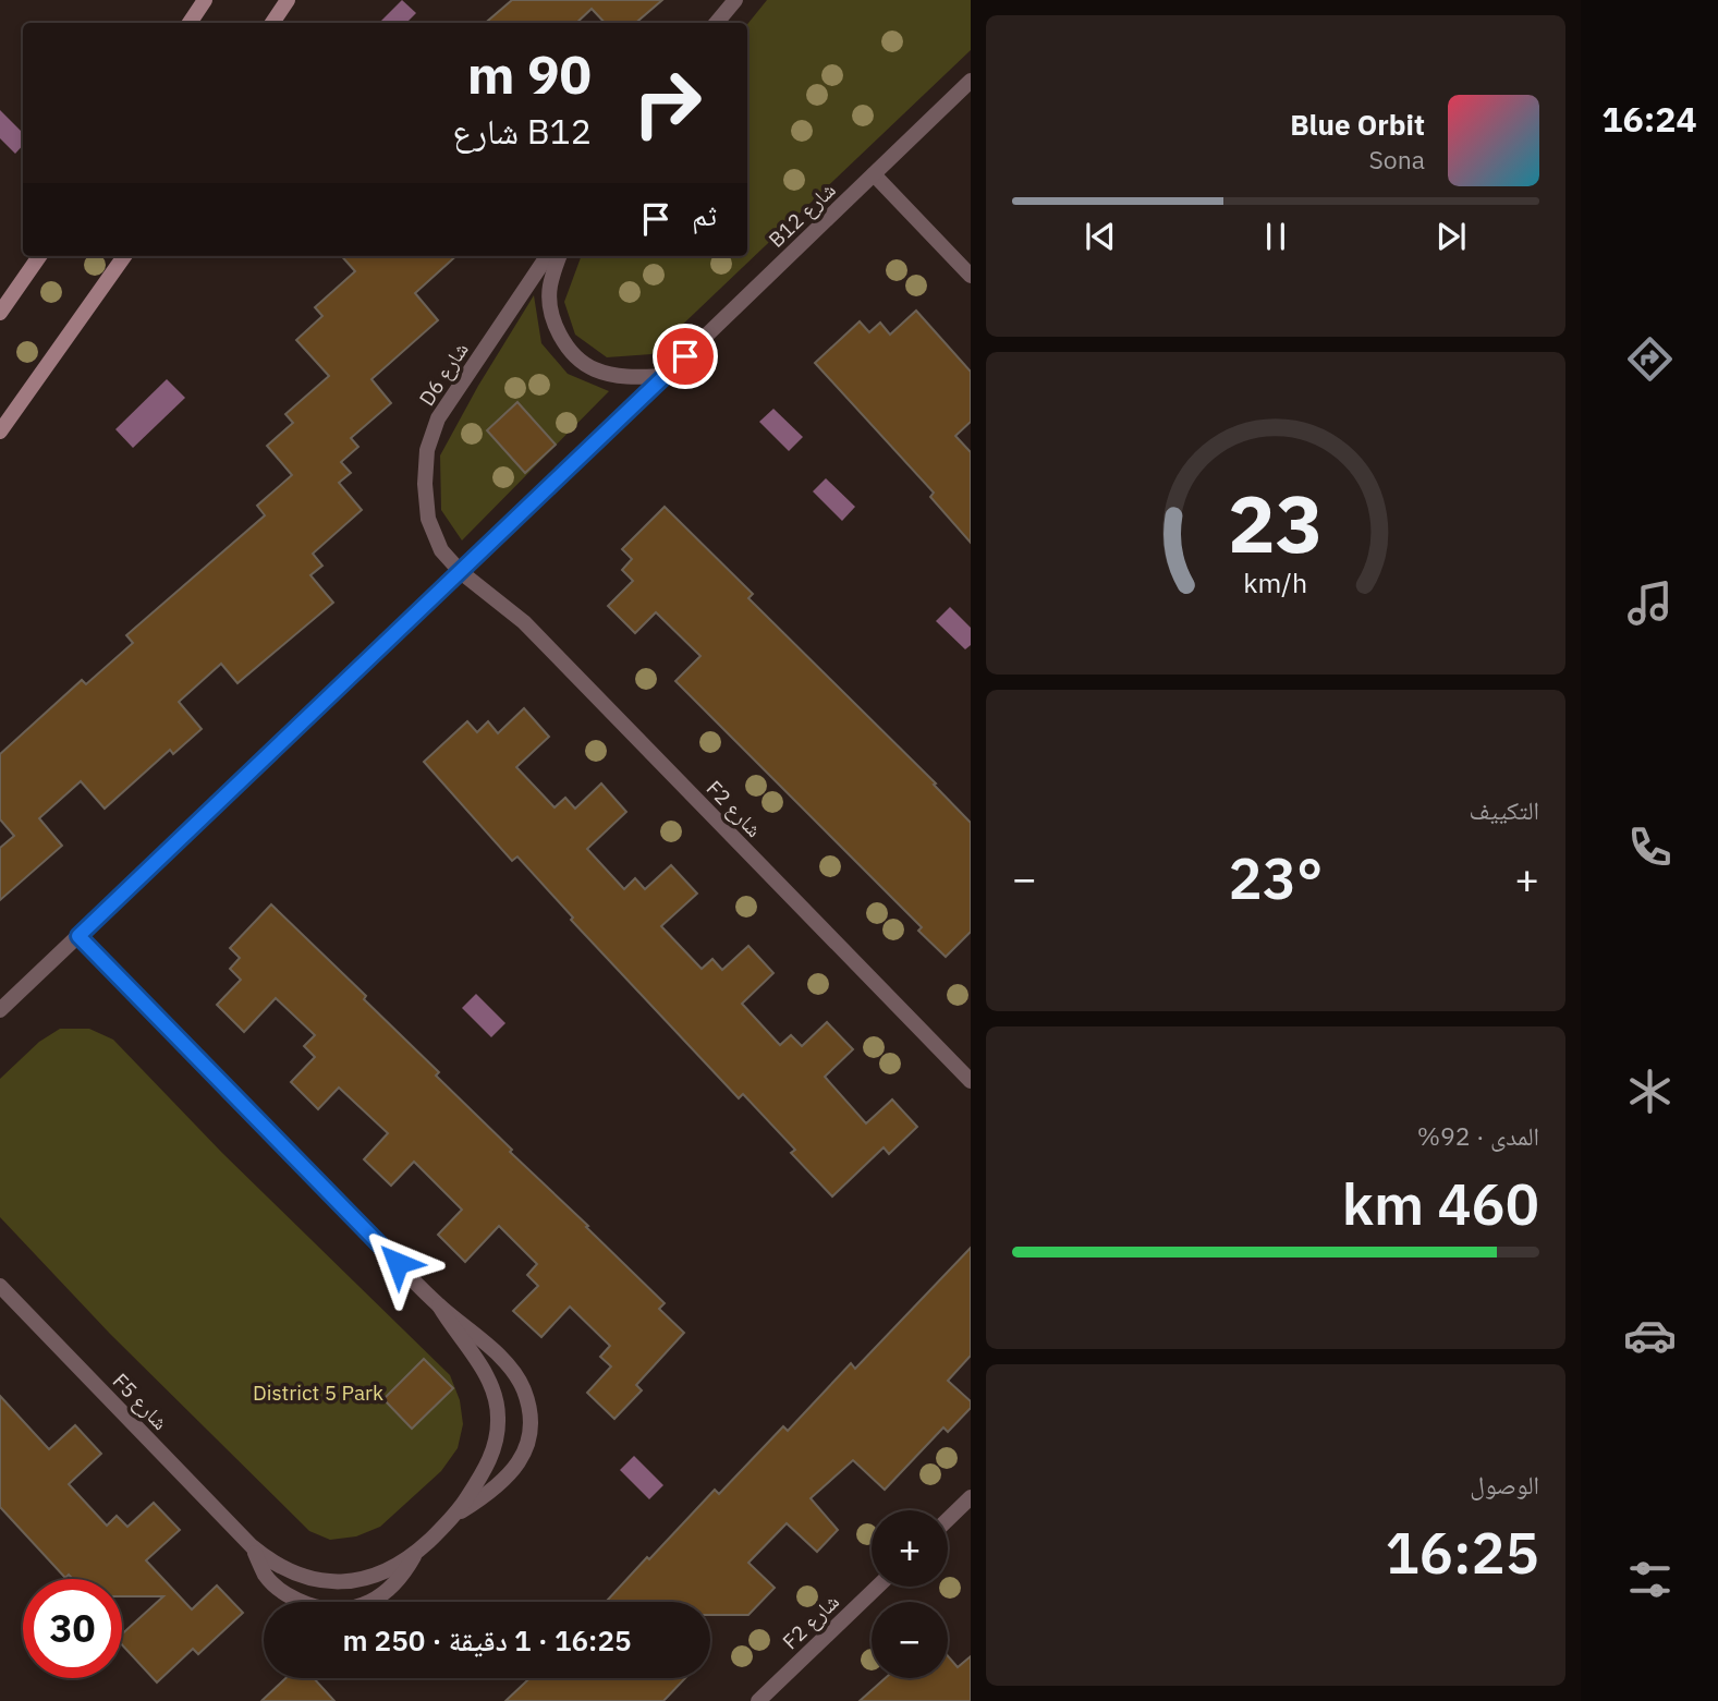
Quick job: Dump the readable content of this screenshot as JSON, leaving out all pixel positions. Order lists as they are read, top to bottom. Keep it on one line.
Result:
{"streets":{"street":["B12 شارع","D6 شارع","F2 شارع","F5 شارع"]},"crossings":[["B12 شارع","D6 شارع"],["B12 شارع","F2 شارع"],["B12 شارع","F5 شارع"],["D6 شارع","F2 شارع"]],"parks":["District 5 Park"],"page":{"tabs":"16:24","turn":["90 m","B12 شارع"],"song":["Blue Orbit","Sona"],"then":"ثم","tile":["التكييف",["المدى · 92%","460 km"],["الوصول","16:25"]],"heat":["−","23°","+"],"map_buttons":["+","−"],"limit":"30","trip":"16:25 · 1 دقيقة · 250 m","gauge":["23","km/h"]}}
